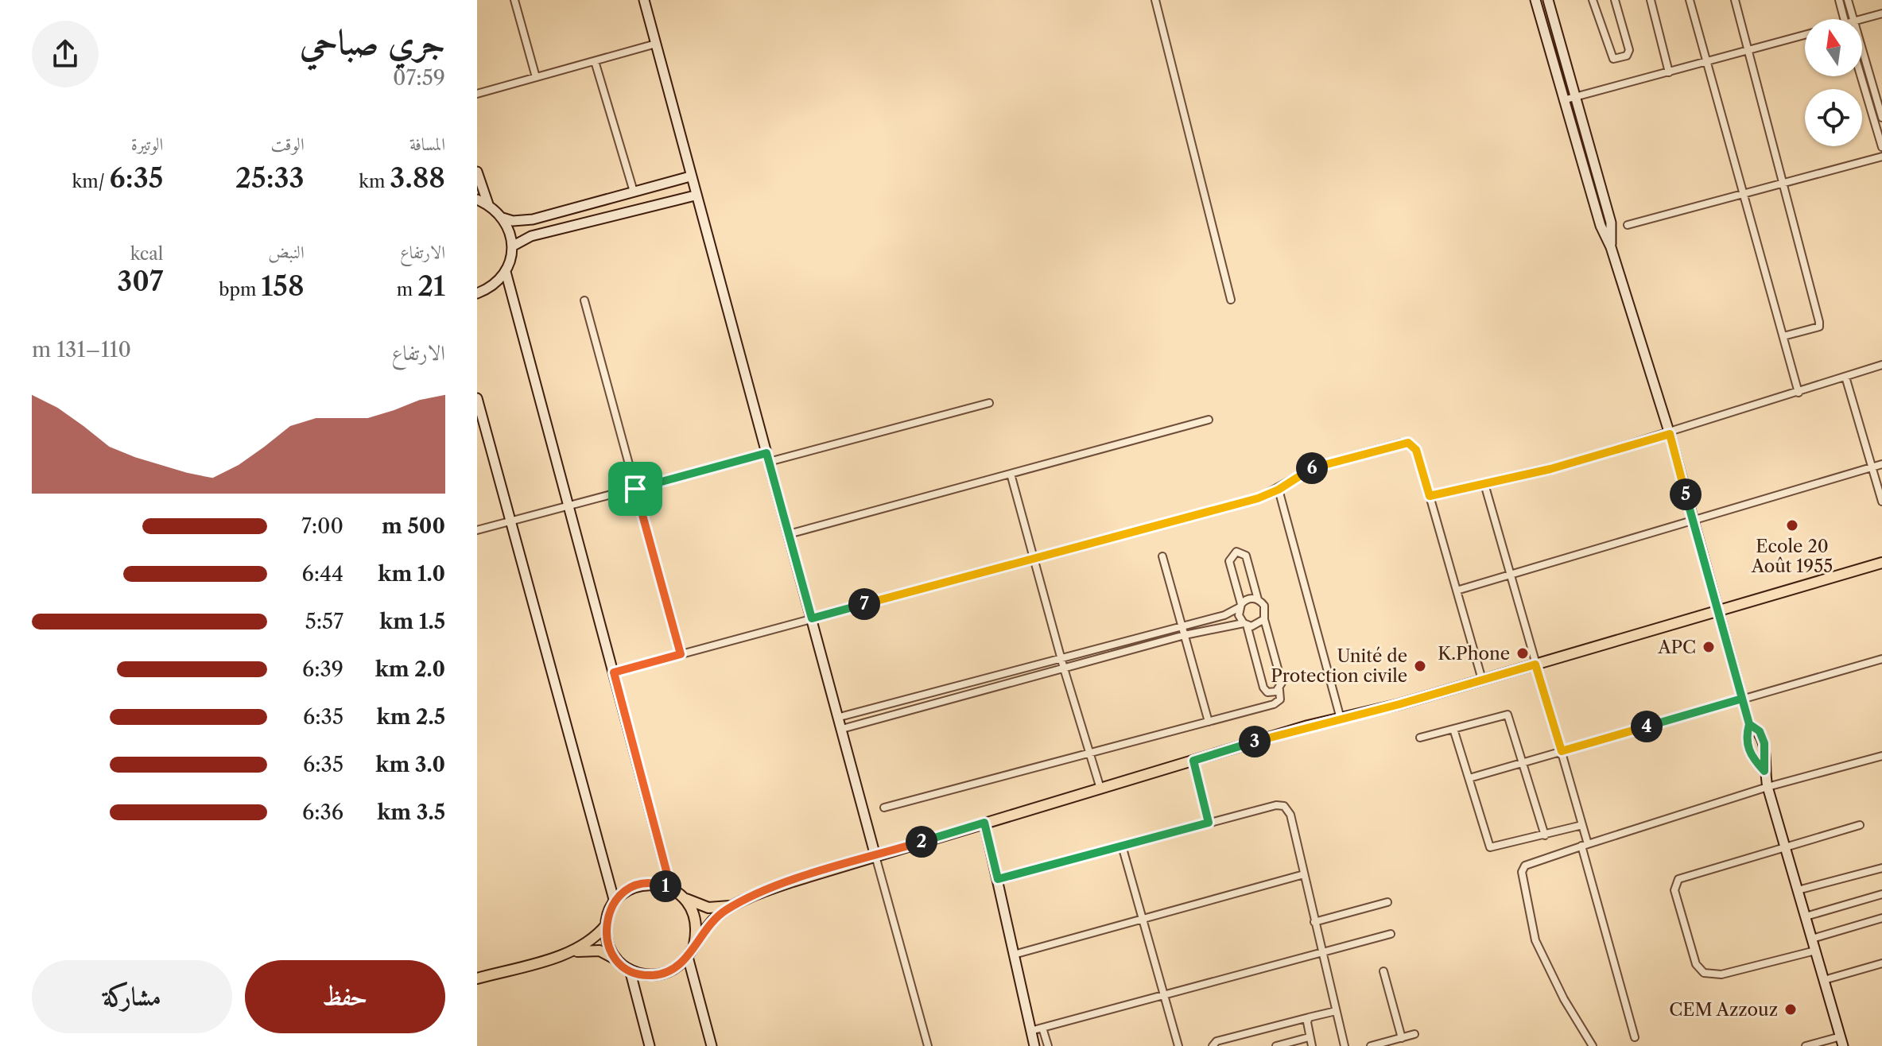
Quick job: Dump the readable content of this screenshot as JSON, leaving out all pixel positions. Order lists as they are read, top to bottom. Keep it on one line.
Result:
{"places":["Ecole 20 Août 1955","APC","K.Phone","Unité de Protection civile","CEM Azzouz"],"north":"top","page":{"heading":["جري صباحي","07:59"],"stats":[["المسافة","3.88 km"],["الوقت","25:33"],["الوتيرة","6:35 /km"],["الارتفاع","21 m"],["النبض","158 bpm"],["kcal","307"]],"chart":["الارتفاع","110–131 m"],"pins":["6","5","7","4","3","2","1"],"list":[{"name":"500 m","note":"7:00"},{"name":"1.0 km","note":"6:44"},{"name":"1.5 km","note":"5:57"},{"name":"2.0 km","note":"6:39"},{"name":"2.5 km","note":"6:35"},{"name":"3.0 km","note":"6:35"},{"name":"3.5 km","note":"6:36"}],"buttons":["حفظ","مشاركة"]}}
